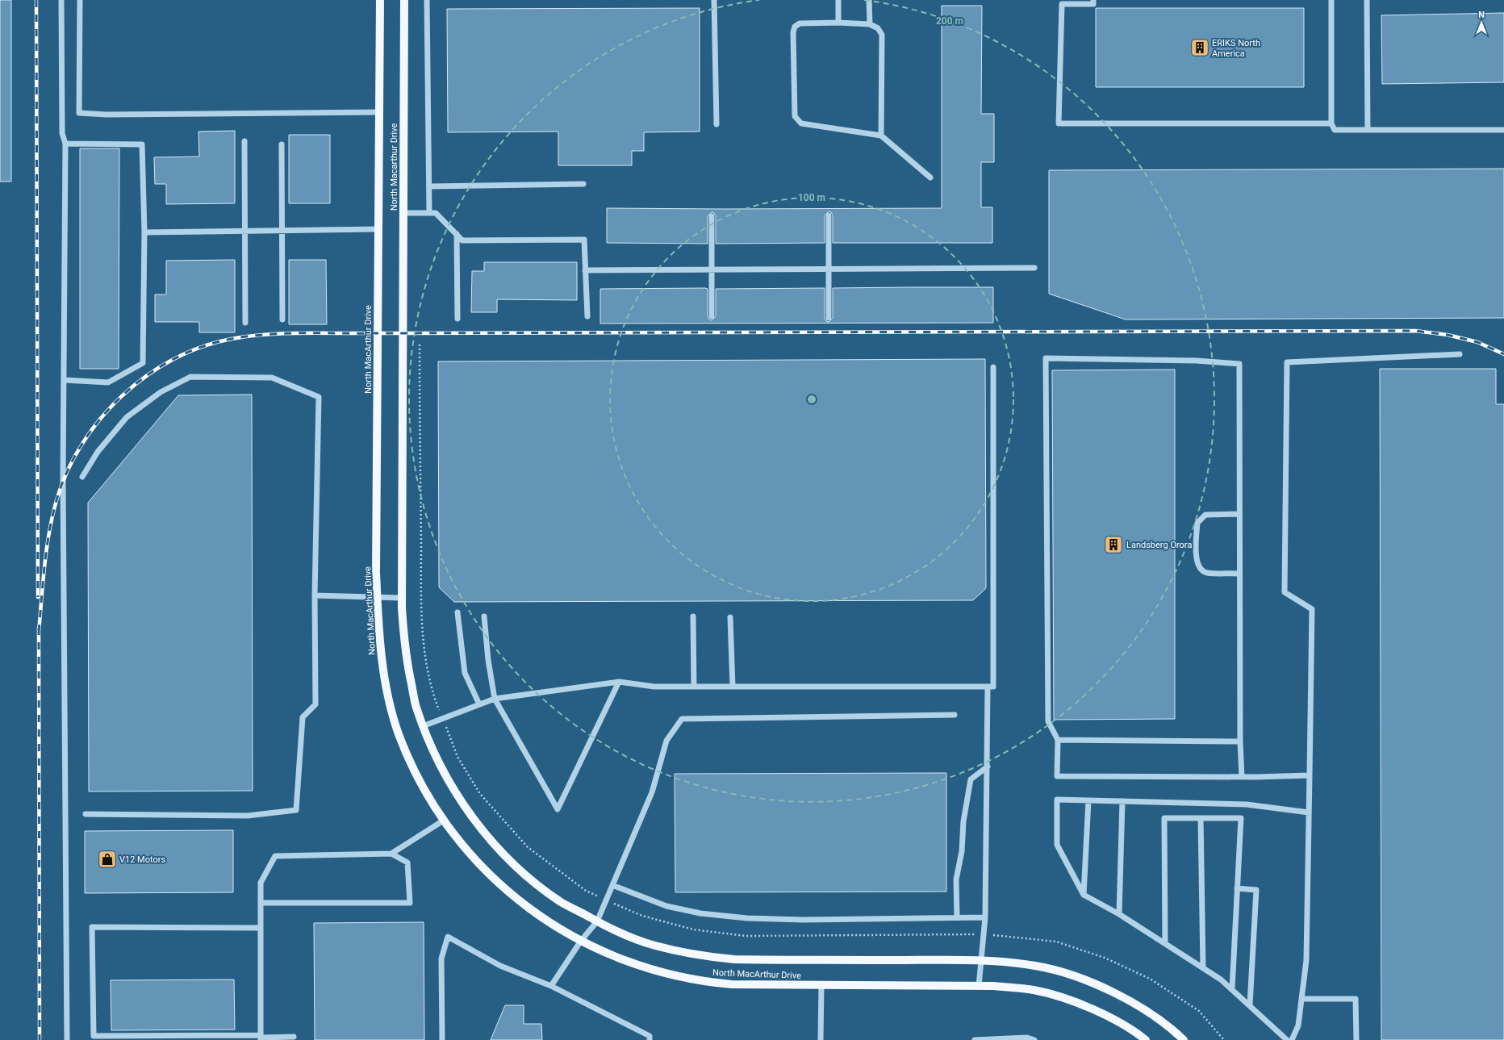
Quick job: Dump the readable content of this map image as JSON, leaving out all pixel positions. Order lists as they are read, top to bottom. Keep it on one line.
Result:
{"streets":{"main road":["North Macarthur Drive","North MacArthur Drive"]},"crossings":[["North Macarthur Drive","North MacArthur Drive"]],"places":{"building":["ERIKS North America","Landsberg Orora"],"shop":["V12 Motors"]},"north":"top","rings":["200 m","100 m"]}
